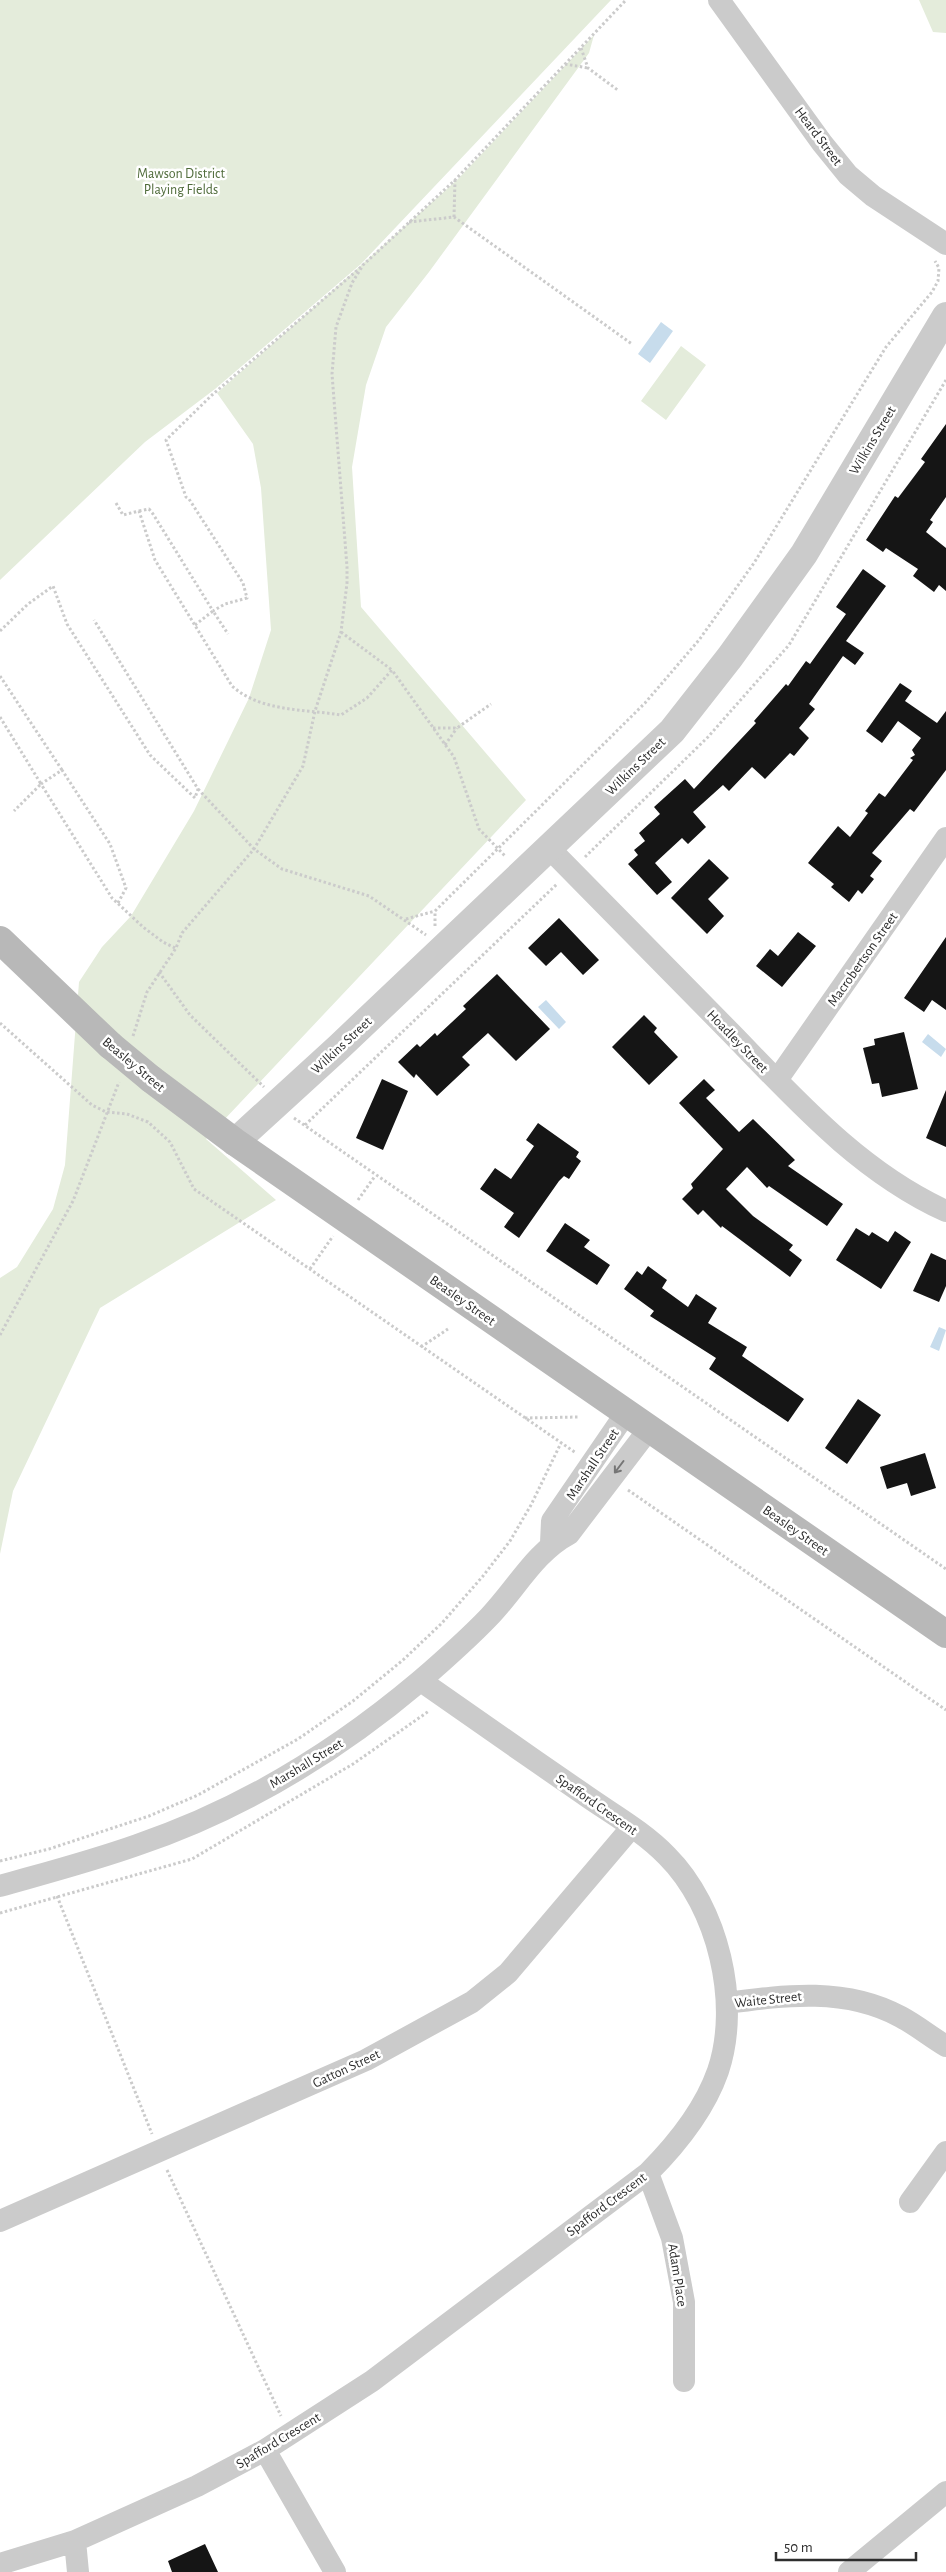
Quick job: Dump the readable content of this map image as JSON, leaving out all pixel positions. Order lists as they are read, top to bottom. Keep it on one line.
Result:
{"streets":{"main road":["Beasley Street"],"street":["Heard Street","Wilkins Street","Macrobertson Street","Hoadley Street","Marshall Street","Spafford Crescent","Waite Street","Gatton Street","Adam Place"]},"crossings":[["Wilkins Street","Hoadley Street"],["Wilkins Street","Beasley Street"],["Macrobertson Street","Hoadley Street"],["Beasley Street","Marshall Street"],["Marshall Street","Spafford Crescent"],["Spafford Crescent","Waite Street"],["Spafford Crescent","Gatton Street"],["Spafford Crescent","Adam Place"]],"parks":["Mawson District Playing Fields"],"scale_bar":"50 m"}
